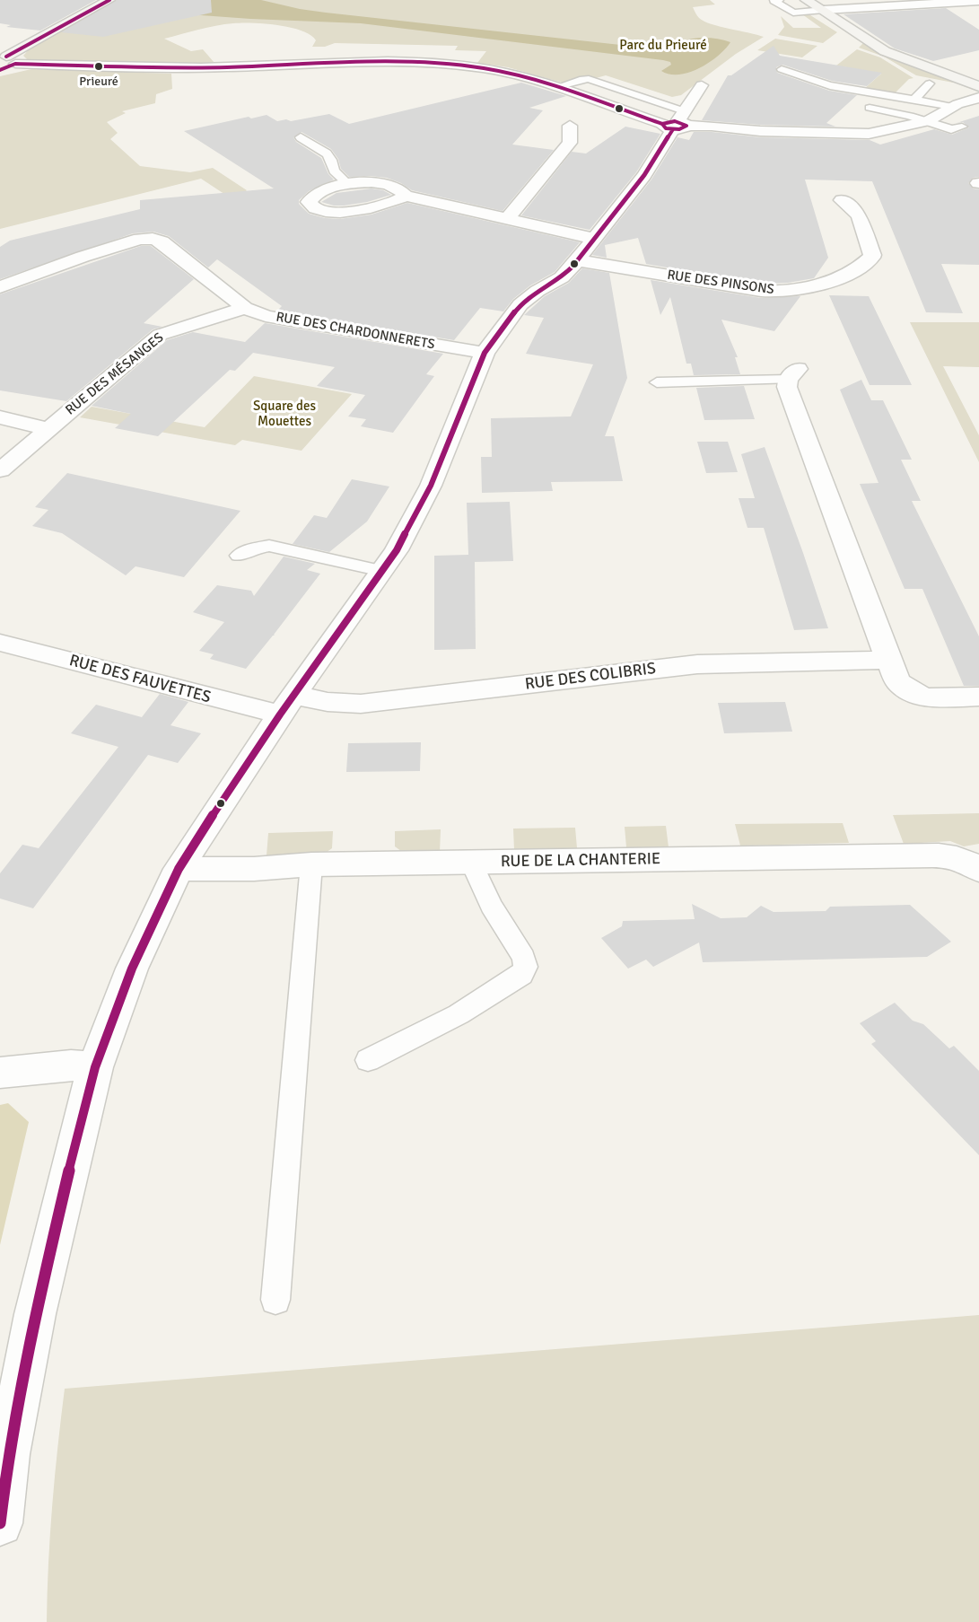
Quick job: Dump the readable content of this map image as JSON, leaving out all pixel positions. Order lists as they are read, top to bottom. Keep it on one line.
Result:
{"streets":{"street":["RUE DES PINSONS","RUE DES CHARDONNERETS","RUE DES MÉSANGES","RUE DES COLIBRIS","RUE DES FAUVETTES","RUE DE LA CHANTERIE"]},"crossings":[["RUE DES CHARDONNERETS","RUE DES MÉSANGES"],["RUE DES COLIBRIS","RUE DES FAUVETTES"]],"parks":["Parc du Prieuré","Square des Mouettes"],"places":["Prieuré"]}
